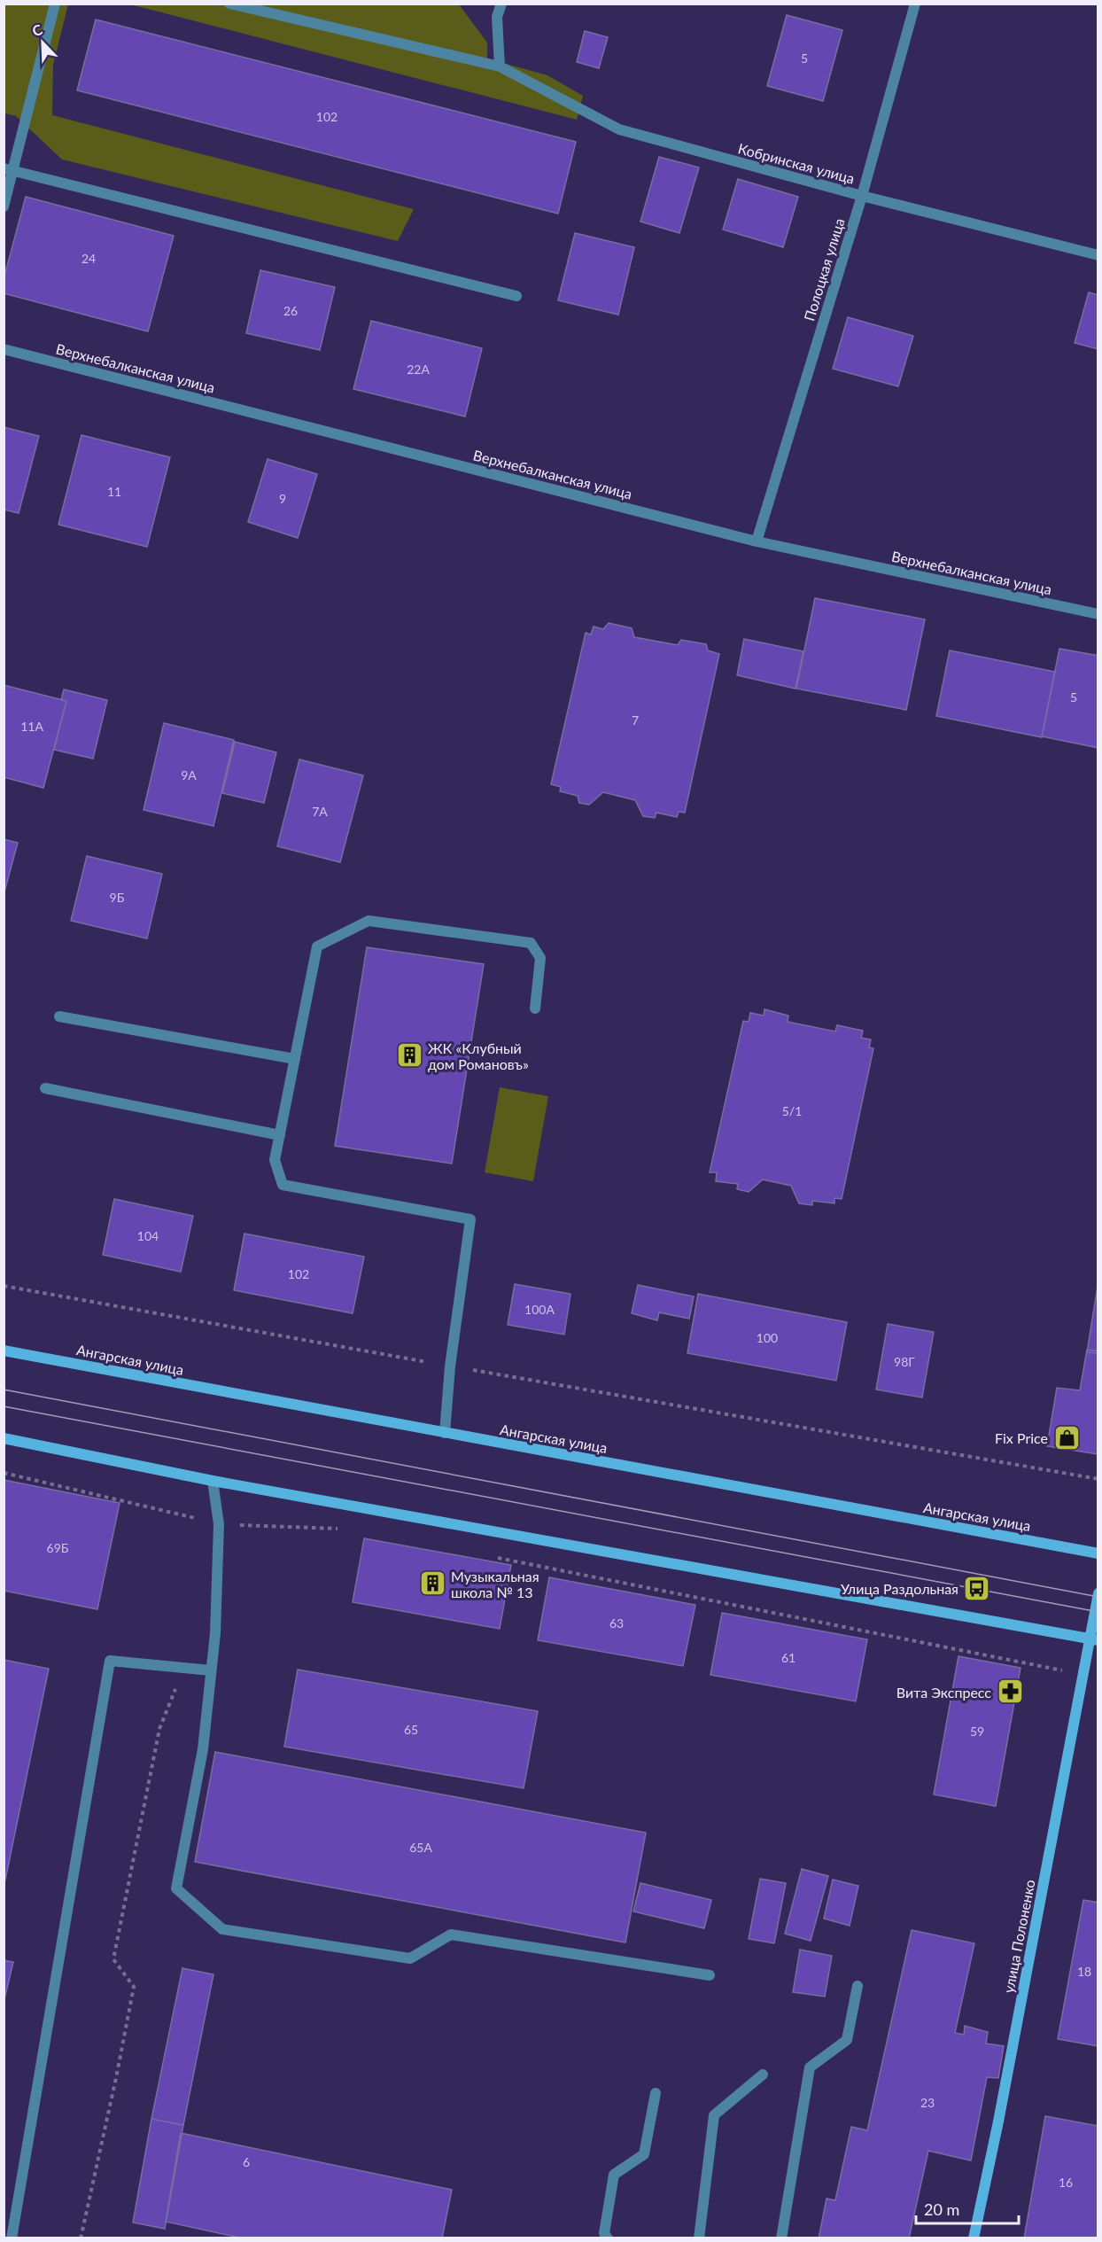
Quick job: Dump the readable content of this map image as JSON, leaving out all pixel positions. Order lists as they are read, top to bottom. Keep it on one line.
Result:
{"streets":{"main road":["Ангарская улица","улица Полоненко"],"street":["Кобринская улица","Полоцкая улица","Верхнебалканская улица"]},"crossings":[["Кобринская улица","Полоцкая улица"],["Полоцкая улица","Верхнебалканская улица"]],"places":{"building":["ЖК «Клубный дом Романовъ»","Музыкальная школа № 13"],"shop":["Fix Price"],"bus stop":["Улица Раздольная"],"pharmacy":["Вита Экспресс"]},"house_numbers":["5","102","24","26","22А","11","9","5","7","11А","9А","7А","9Б","5/1","104","102","100А","100","98Г","69Б","63","61","65","59","65А","18","23","6","16"],"scale_bar":"20 m","north":"top left"}
